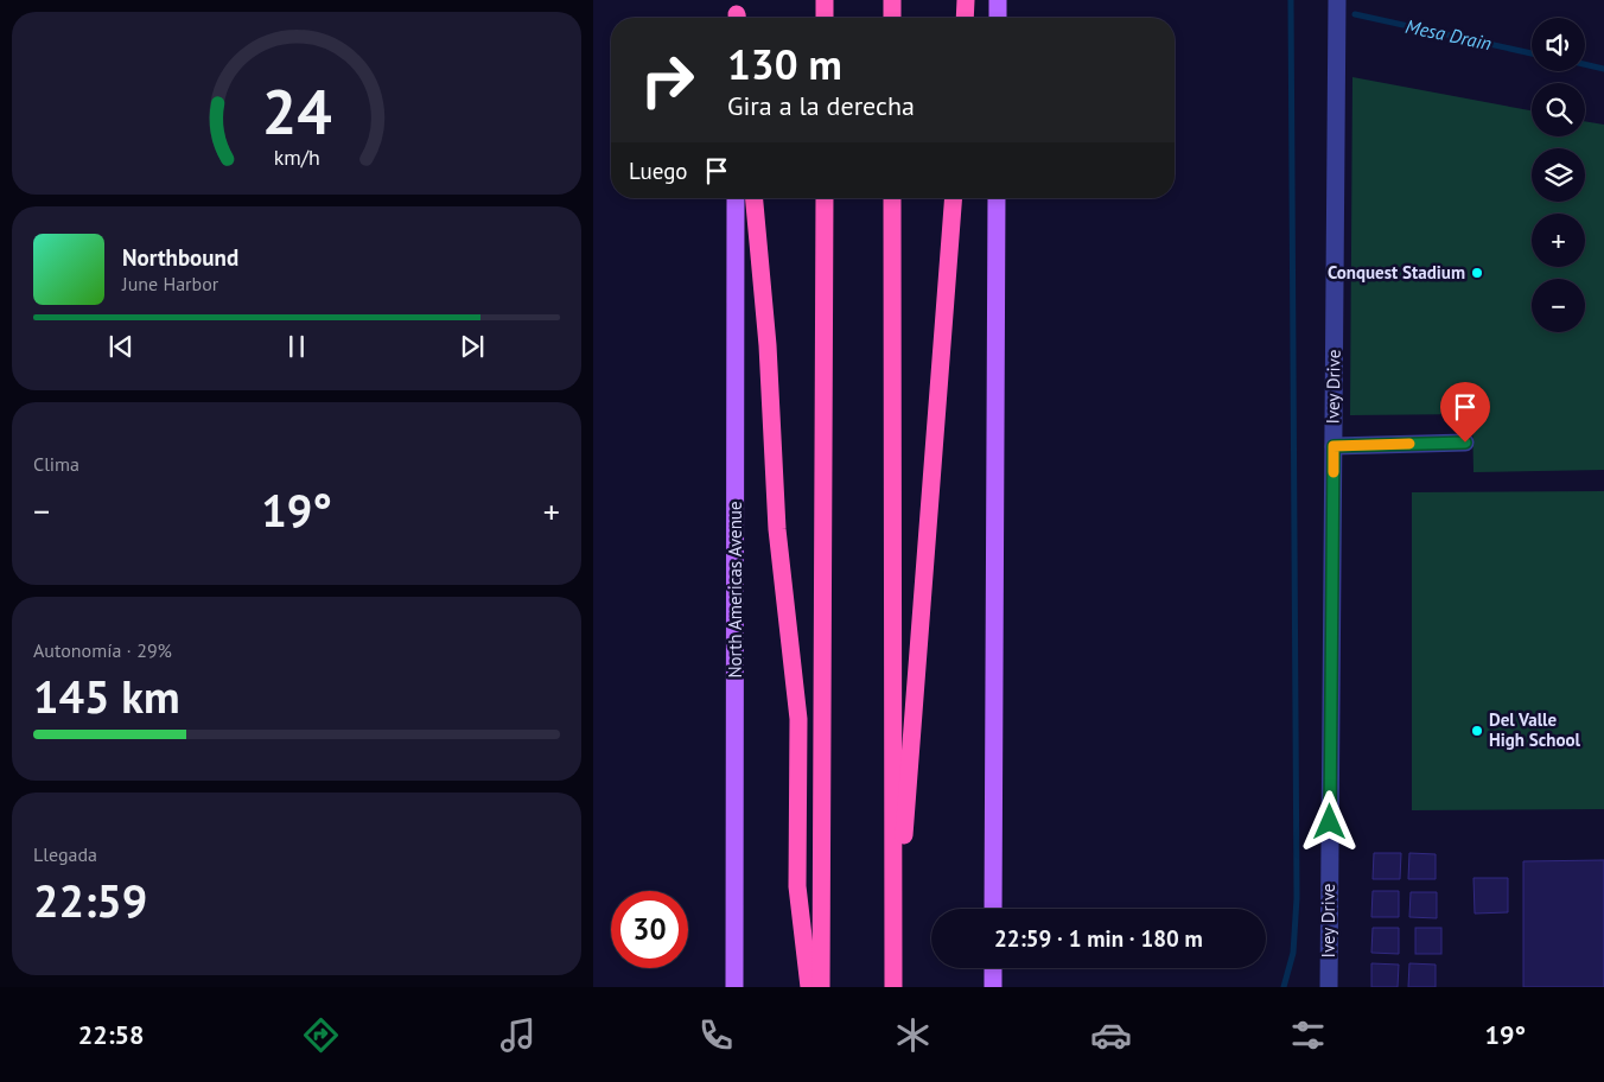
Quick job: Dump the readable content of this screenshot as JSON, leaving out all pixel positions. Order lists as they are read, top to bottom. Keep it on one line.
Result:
{"streets":{"main road":["North Americas Avenue"],"street":["Ivey Drive"]},"water":["Mesa Drain"],"places":["Conquest Stadium","Del Valle High School"],"page":{"map_buttons":["+","−"],"turn":["130 m","Gira a la derecha"],"then":"Luego","song":["Northbound","June Harbor"],"tile":["Clima",["Autonomía · 29%","145 km"],["Llegada","22:59"]],"heat":["−","19°","+"],"limit":"30","trip":"22:59 · 1 min · 180 m","tabs":["22:58","19°"],"gauge":["24","km/h"]}}
